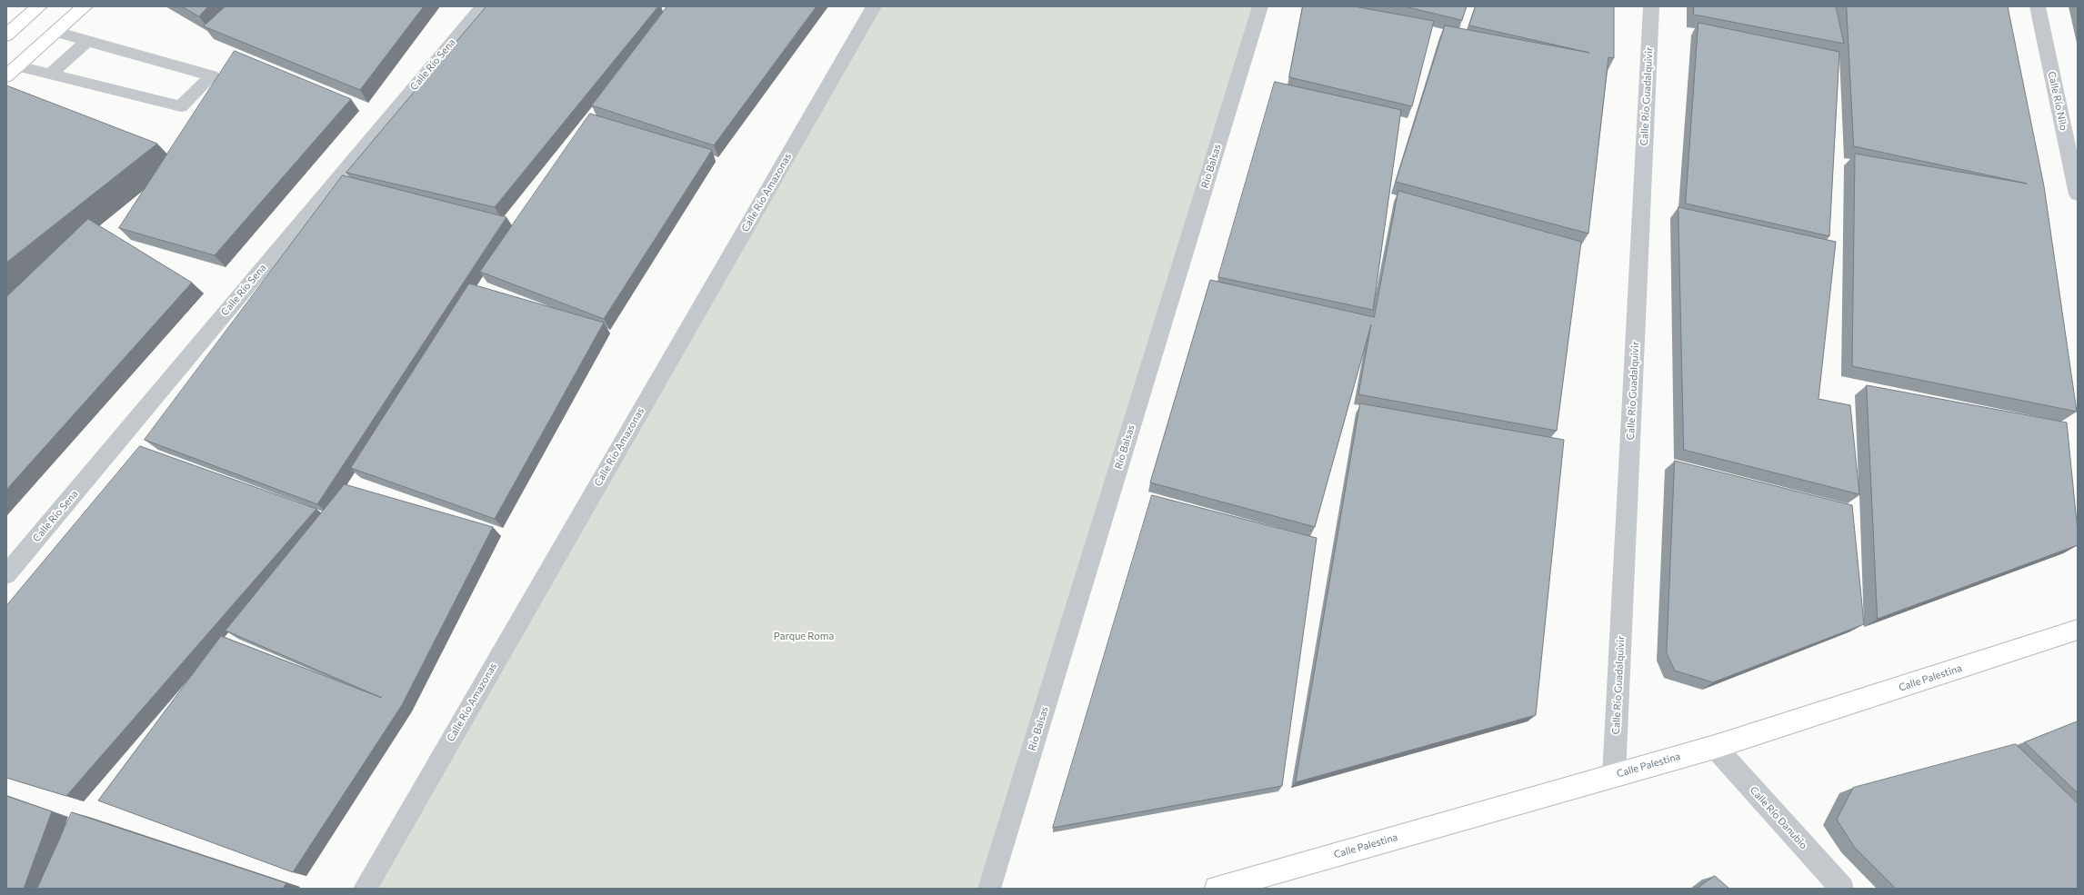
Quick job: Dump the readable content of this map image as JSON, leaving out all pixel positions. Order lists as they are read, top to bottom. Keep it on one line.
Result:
{"streets":{"main road":["Calle Palestina"],"street":["Calle Río Sena","Calle Río Guadalquivir","Calle Río Nilo","Río Balsas","Calle Río Amazonas","Calle Río Danubio"]},"crossings":[["Calle Río Guadalquivir","Calle Palestina"],["Calle Palestina","Calle Río Danubio"]],"parks":["Parque Roma"]}
